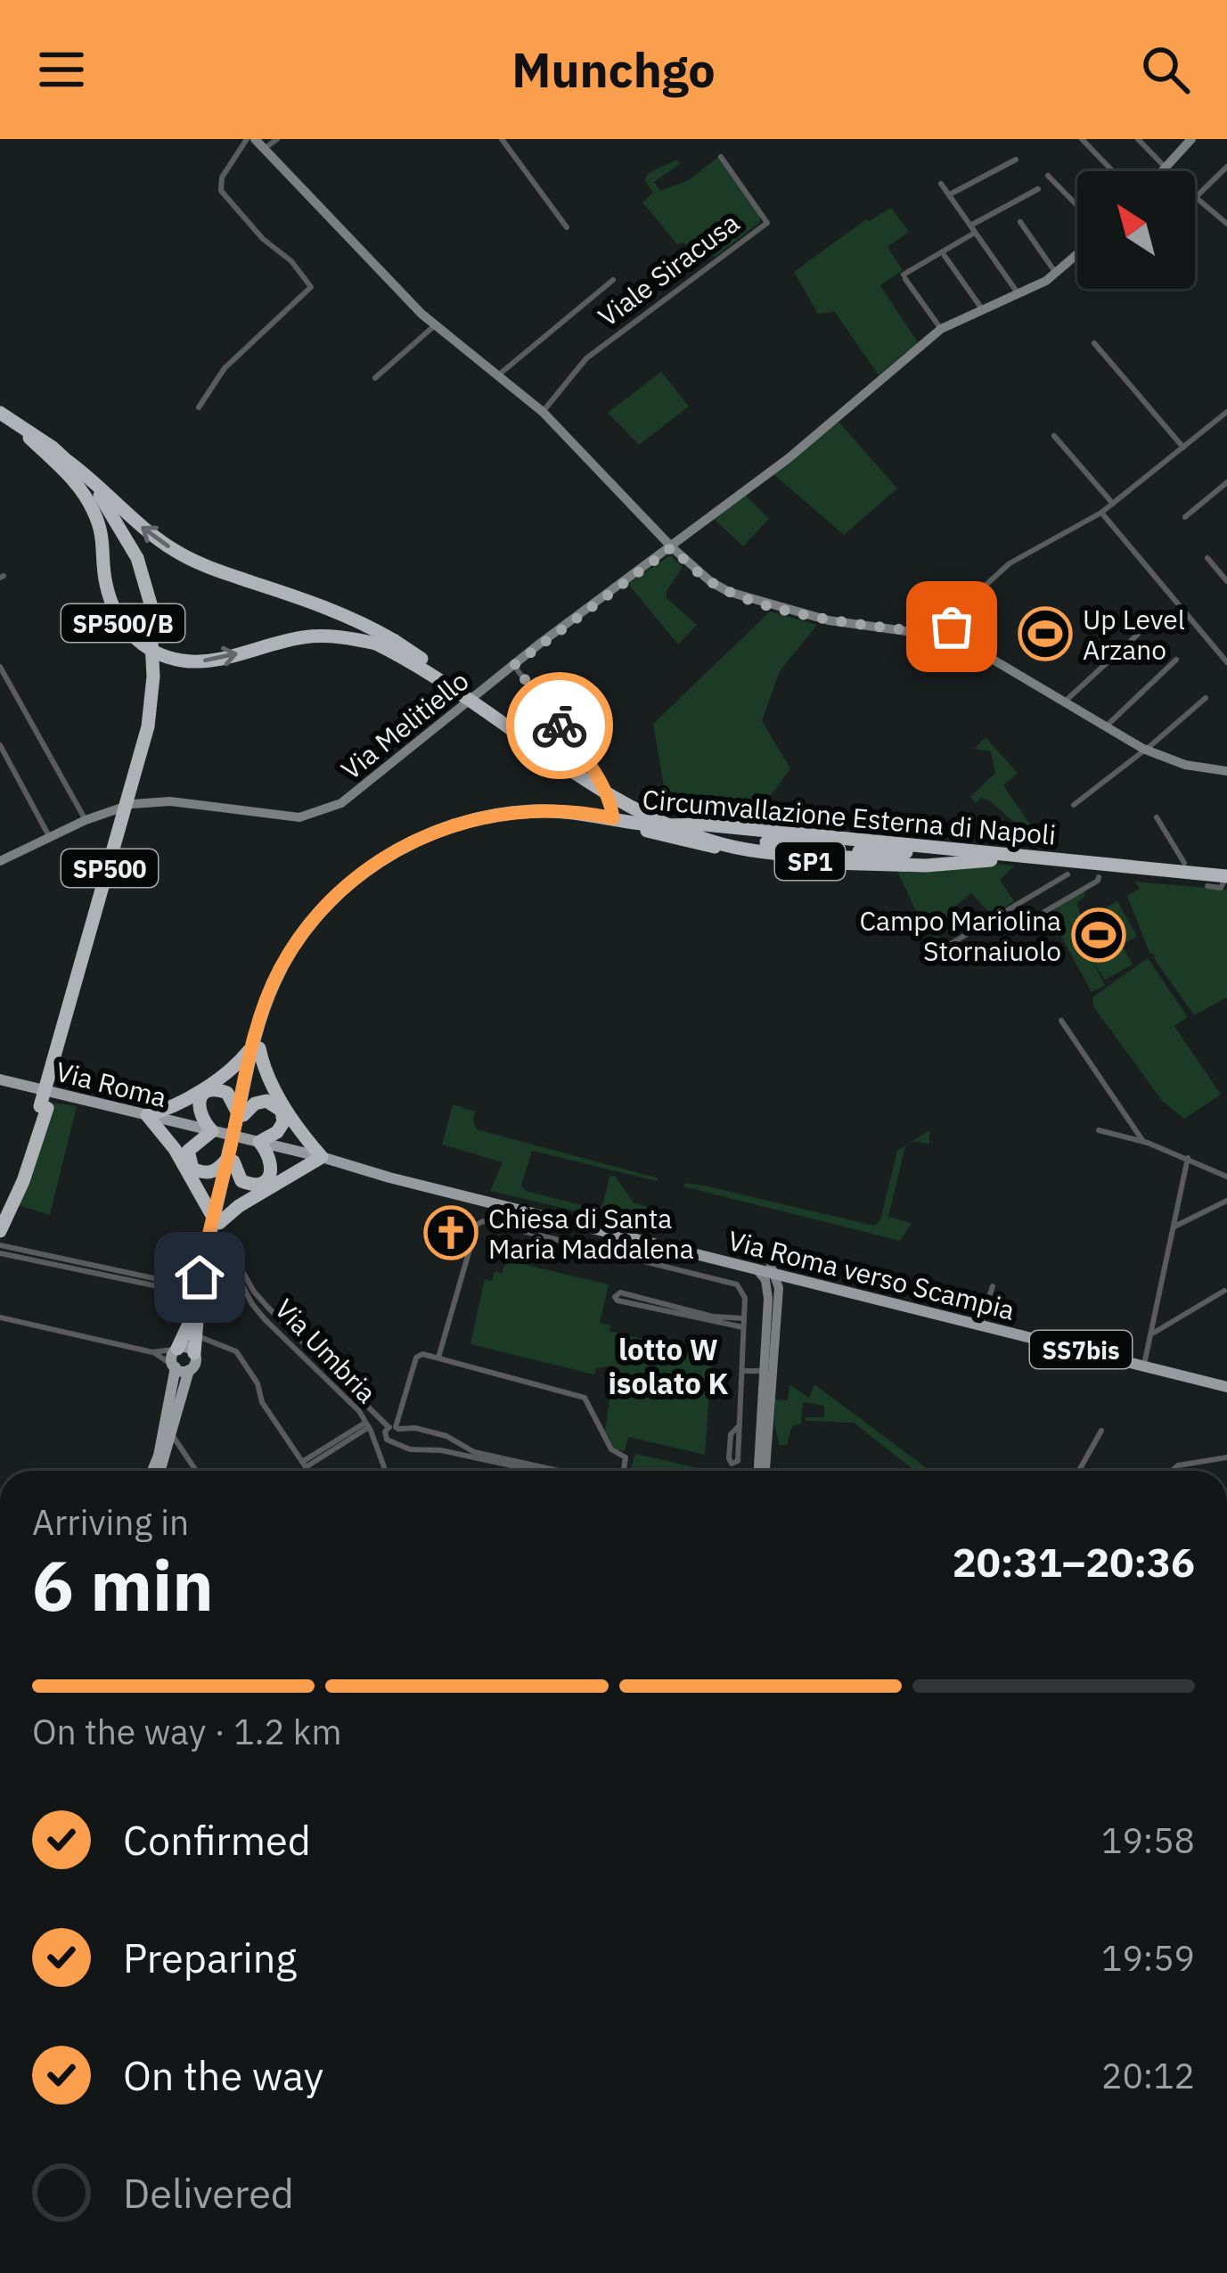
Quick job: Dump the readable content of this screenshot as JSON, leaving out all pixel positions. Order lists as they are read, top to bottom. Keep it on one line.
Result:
{"streets":{"highway":["SP500/B","Circumvallazione Esterna di Napoli","SP1","SP500"],"main road":["Via Melitiello","Via Roma","Via Roma verso Scampia","SS7bis"],"street":["Viale Siracusa","Via Umbria"]},"crossings":[["SP500/B","SP500"],["Circumvallazione Esterna di Napoli","Via Umbria"],["Via Roma","Via Roma verso Scampia"]],"districts":["lotto W isolato K"],"places":{"sports":["Up Level Arzano","Campo Mariolina Stornaiuolo"],"church":["Chiesa di Santa Maria Maddalena"]},"north":"top left","page":{"header":"Munchgo","heading":["6 min","Arriving in","20:31–20:36"],"bar":"On the way · 1.2 km","list":[["Confirmed","19:58"],["Preparing","19:59"],["On the way","20:12"],"Delivered"]}}
